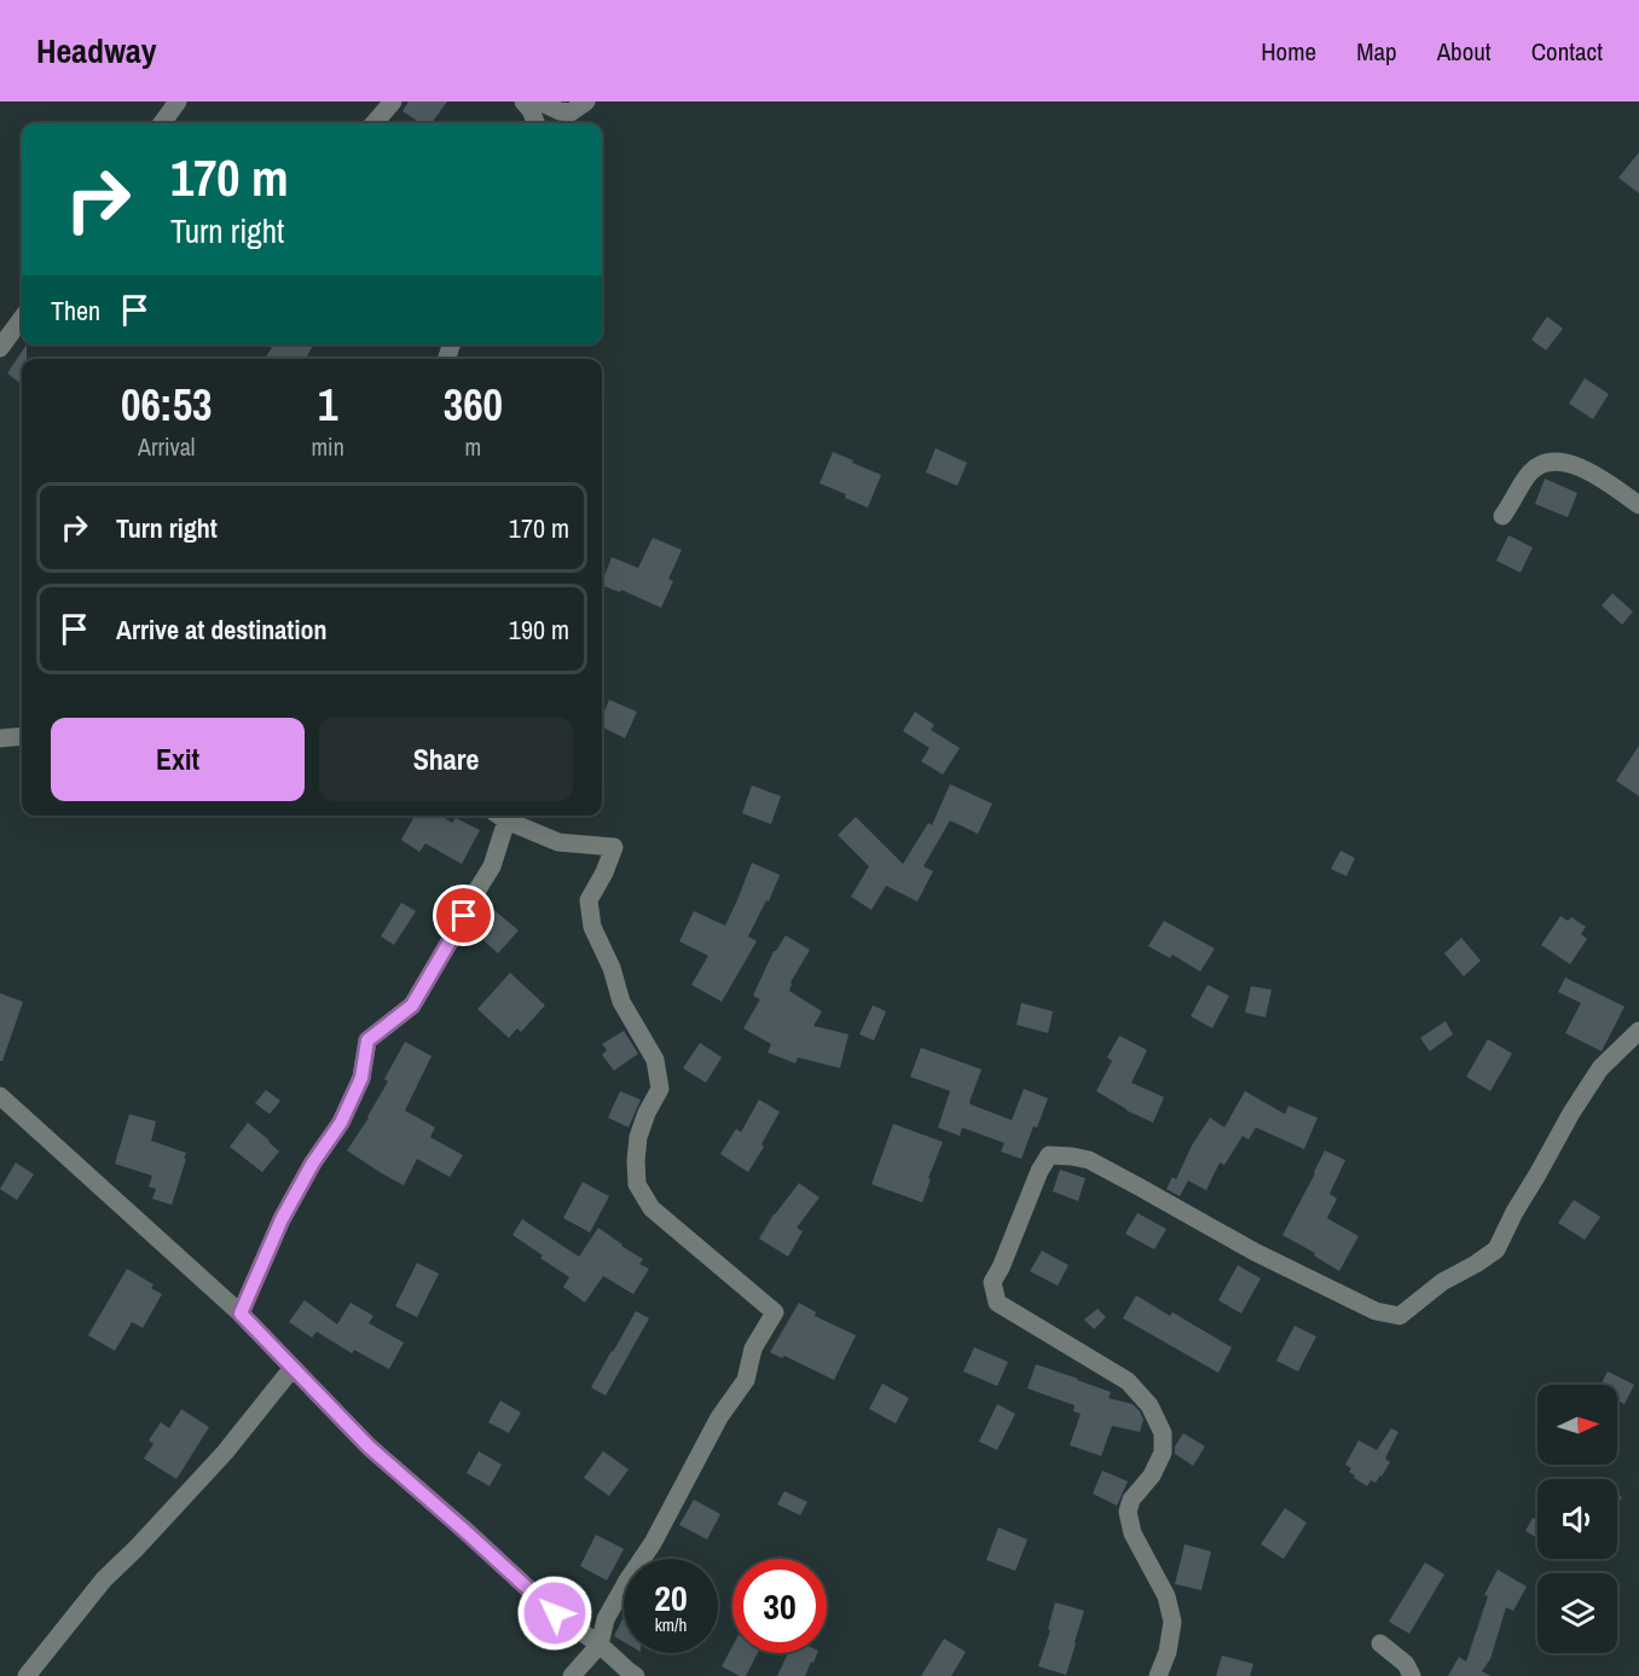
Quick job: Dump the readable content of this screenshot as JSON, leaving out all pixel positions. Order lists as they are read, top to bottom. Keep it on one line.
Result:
{"north":"right","page":{"header":"Headway","nav":["Home","Map","About","Contact"],"turn":["170 m","Turn right"],"then":"Then","eta":["06:53","Arrival","1","min","360","m"],"list":[{"name":"Turn right","value":"170 m"},{"name":"Arrive at destination","value":"190 m"}],"buttons":["Exit","Share"],"speed":"20 km/h","limit":"30"}}
